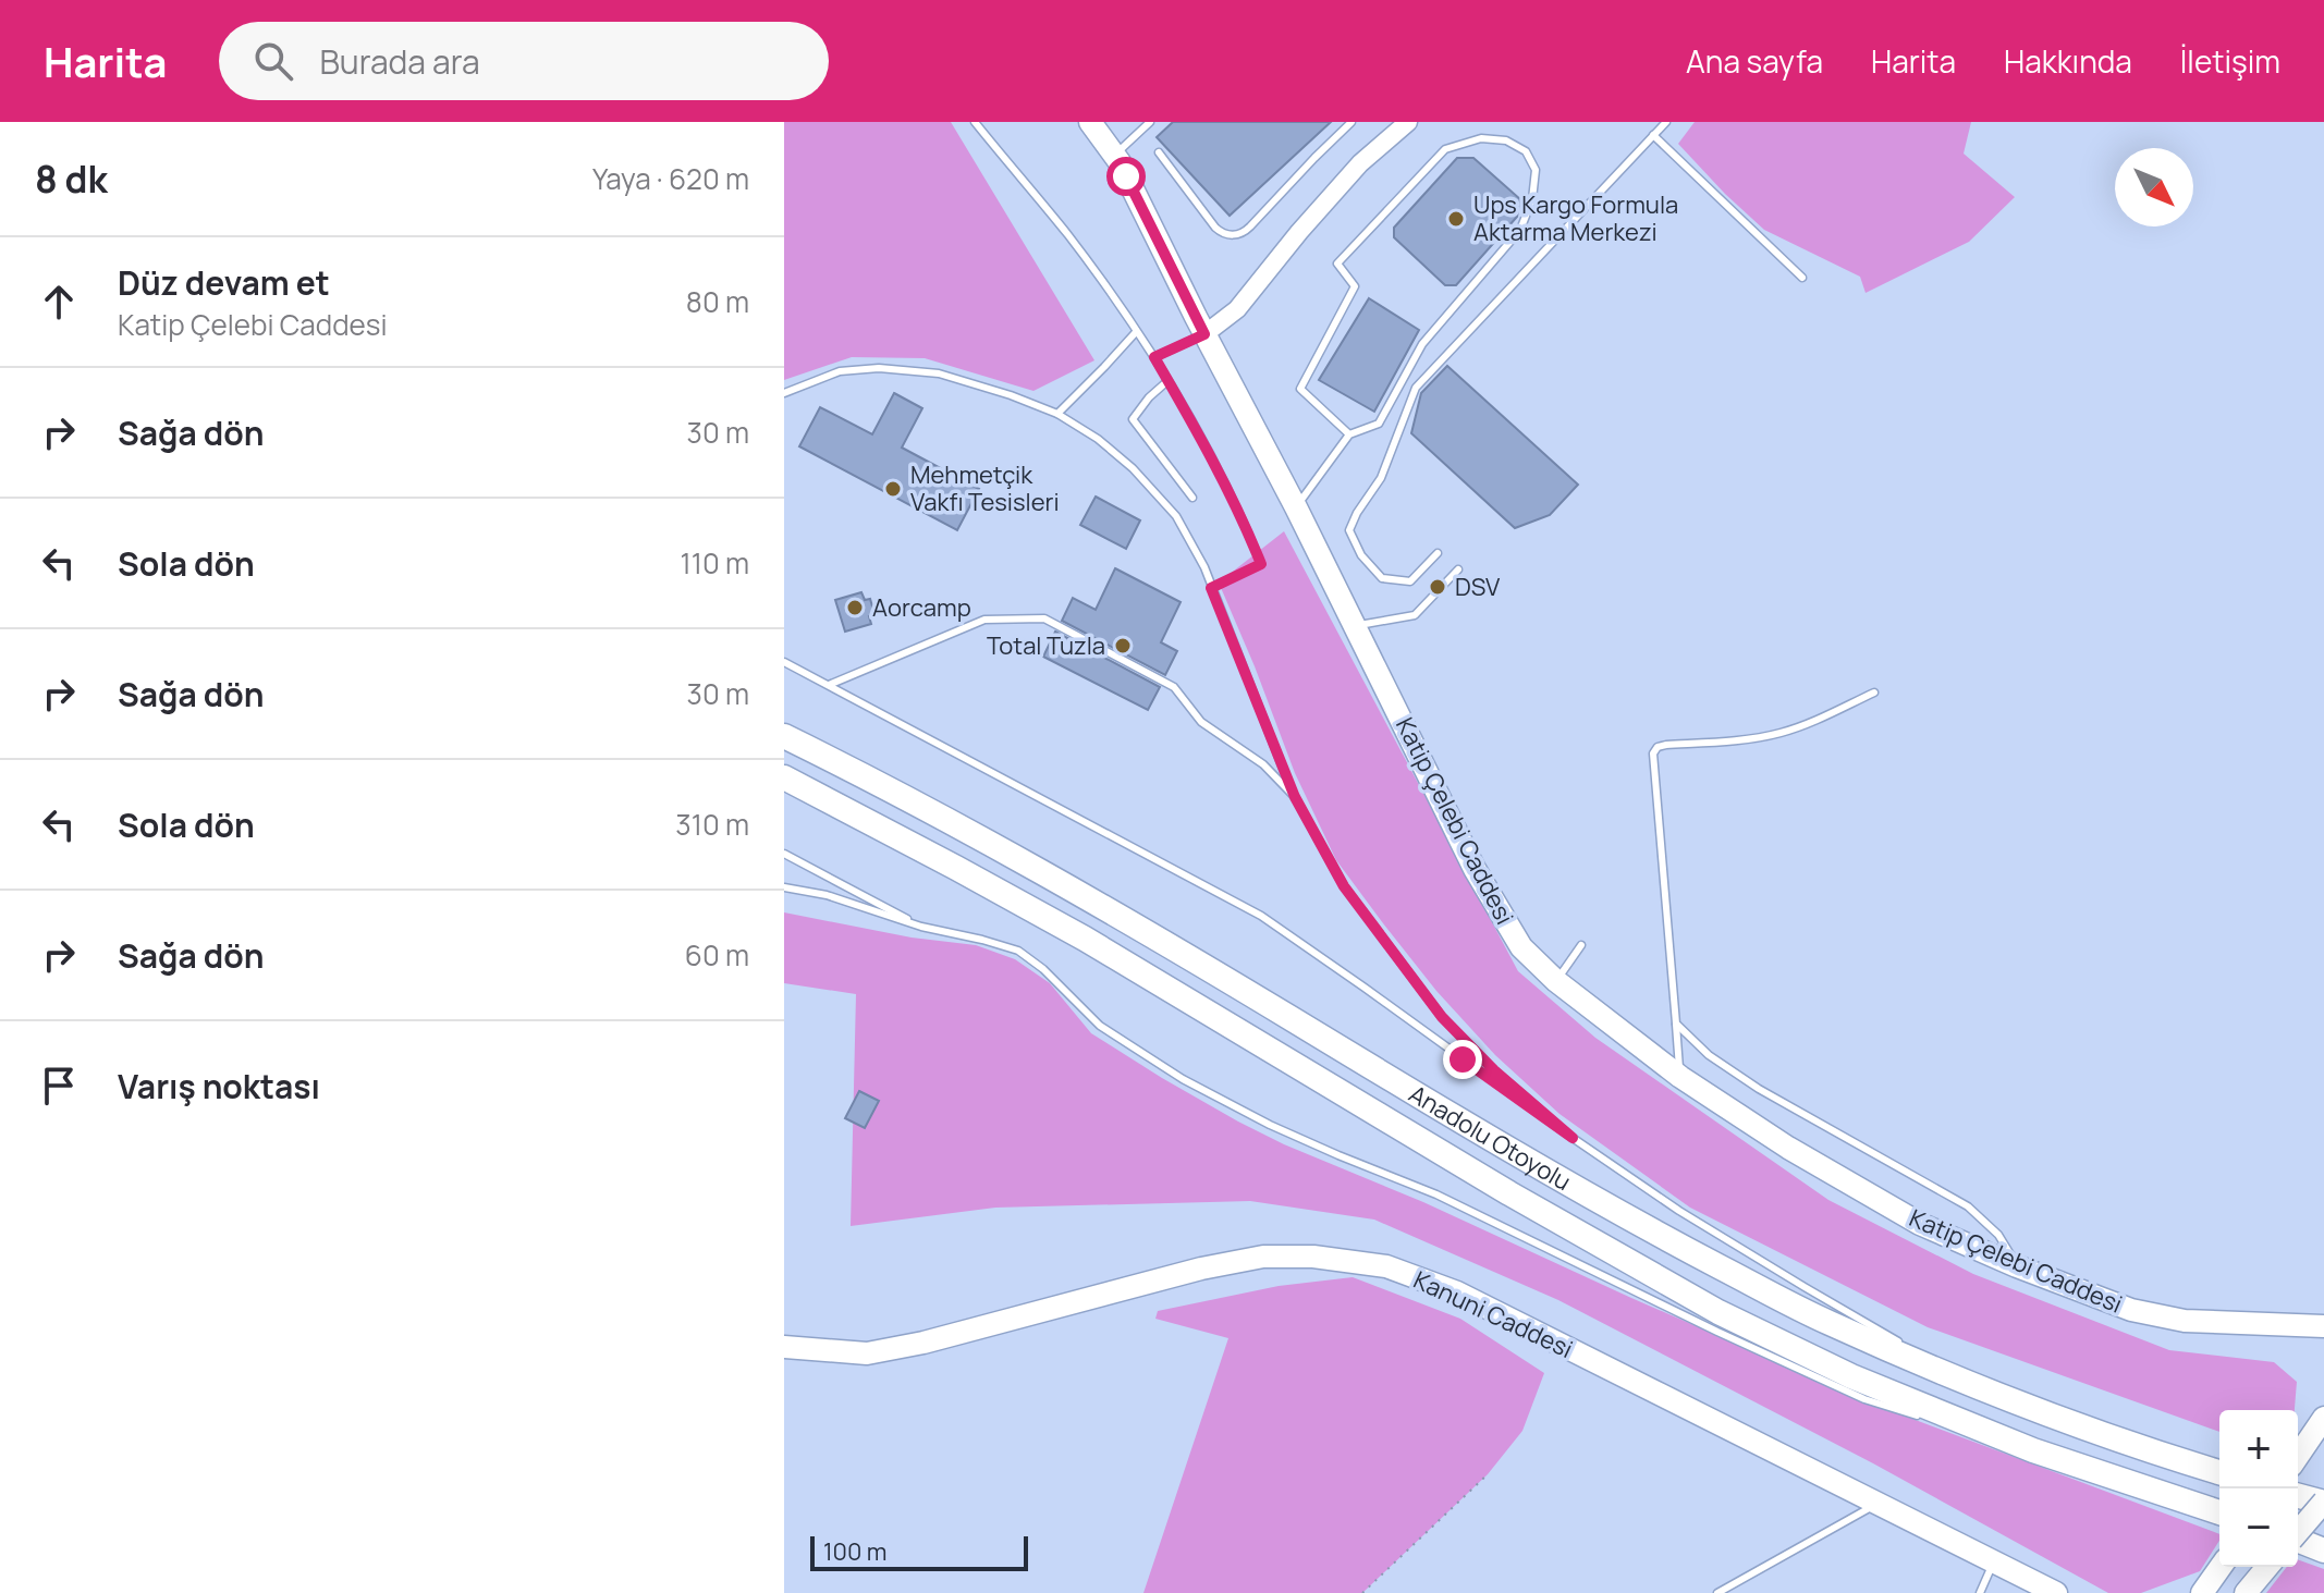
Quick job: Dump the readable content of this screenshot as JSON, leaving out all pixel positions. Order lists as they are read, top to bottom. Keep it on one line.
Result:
{"streets":{"highway":["Anadolu Otoyolu"],"main road":["Katip Çelebi Caddesi","Kanuni Caddesi"]},"places":["Ups Kargo Formula Aktarma Merkezi","Mehmetçik Vakfı Tesisleri","DSV","Aorcamp","Total Tuzla"],"scale_bar":"100 m","north":"bottom right","page":{"header":"Harita","search":"Burada ara","nav":["Ana sayfa","Harita","Hakkında","İletişim"],"heading":["8 dk","Yaya · 620 m"],"list":[["Düz devam et","Katip Çelebi Caddesi","80 m"],["Sağa dön","30 m"],["Sola dön","110 m"],["Sağa dön","30 m"],["Sola dön","310 m"],["Sağa dön","60 m"],"Varış noktası"],"map_buttons":["+","−"],"scale":"100 m"}}
